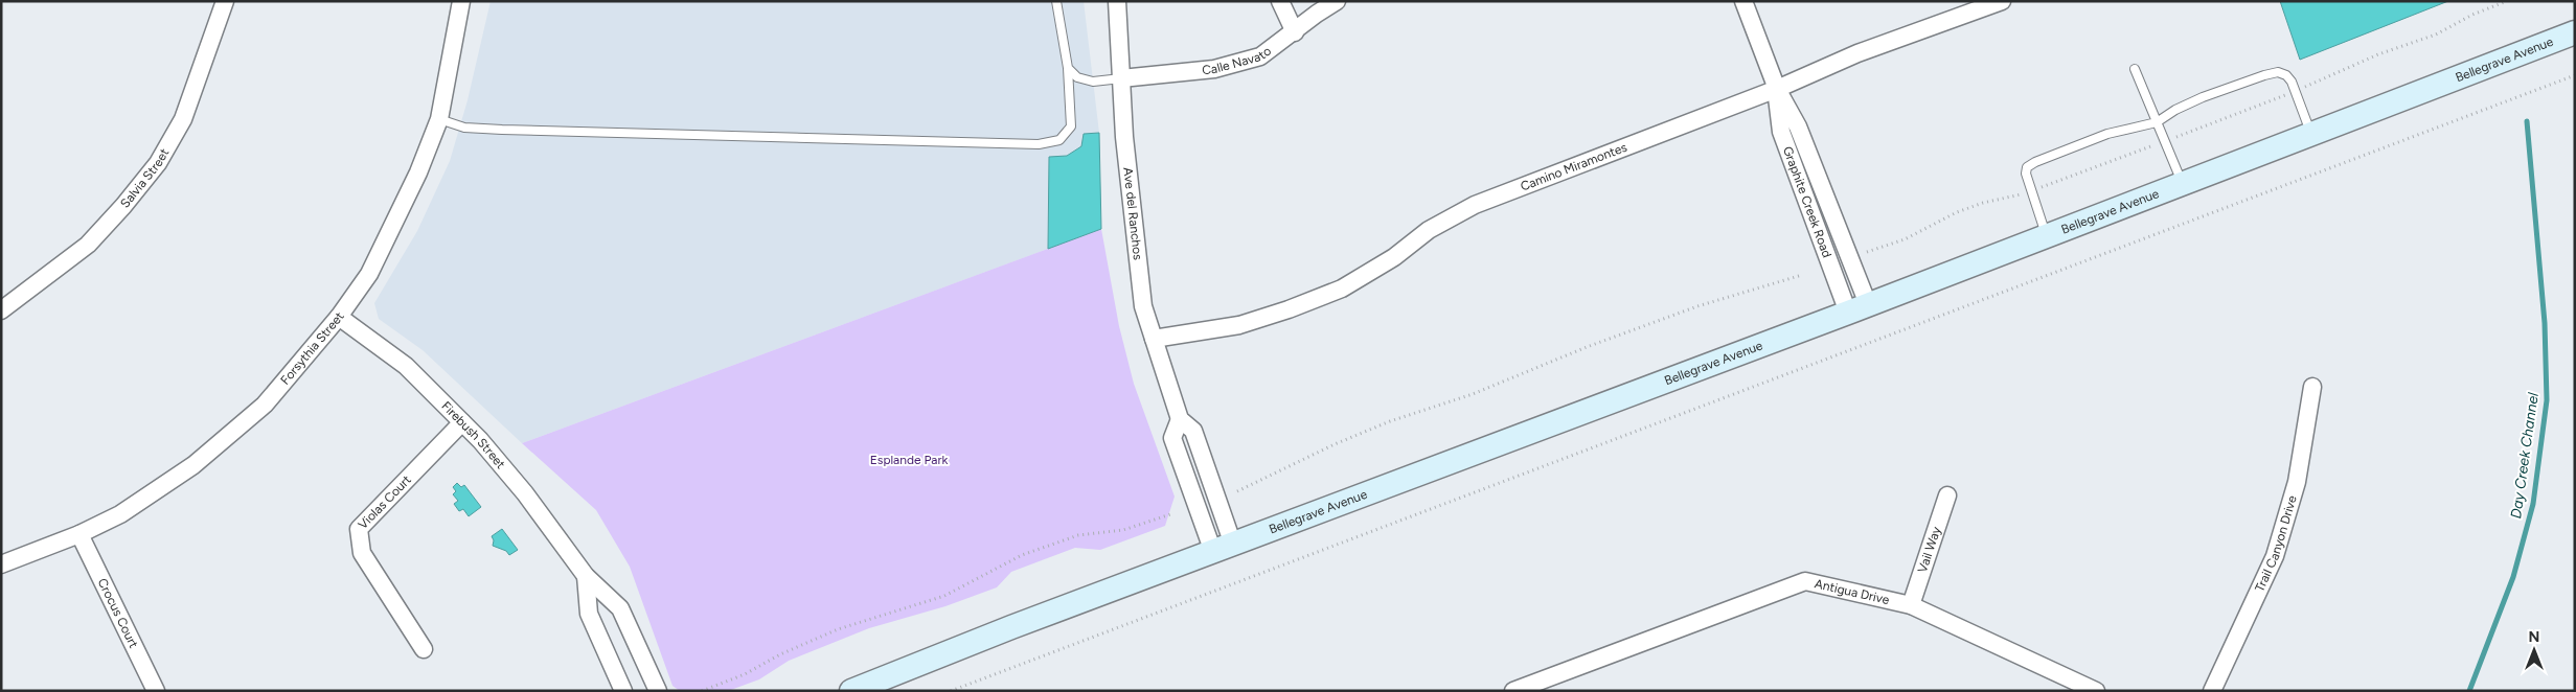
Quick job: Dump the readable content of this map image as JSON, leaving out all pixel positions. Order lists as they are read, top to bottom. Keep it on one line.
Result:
{"streets":{"main road":["Bellegrave Avenue"],"street":["Calle Navato","Camino Miramontes","Salvia Street","Graphite Creek Road","Ave del Ranchos","Forsythia Street","Firebush Street","Violas Court","Trail Canyon Drive","Vail Way","Antigua Drive","Crocus Court"]},"crossings":[["Calle Navato","Ave del Ranchos"],["Bellegrave Avenue","Graphite Creek Road"],["Bellegrave Avenue","Ave del Ranchos"],["Camino Miramontes","Graphite Creek Road"],["Camino Miramontes","Ave del Ranchos"],["Forsythia Street","Firebush Street"],["Forsythia Street","Crocus Court"],["Firebush Street","Violas Court"],["Vail Way","Antigua Drive"]],"water":["Day Creek Channel"],"parks":["Esplande Park"],"north":"top"}
